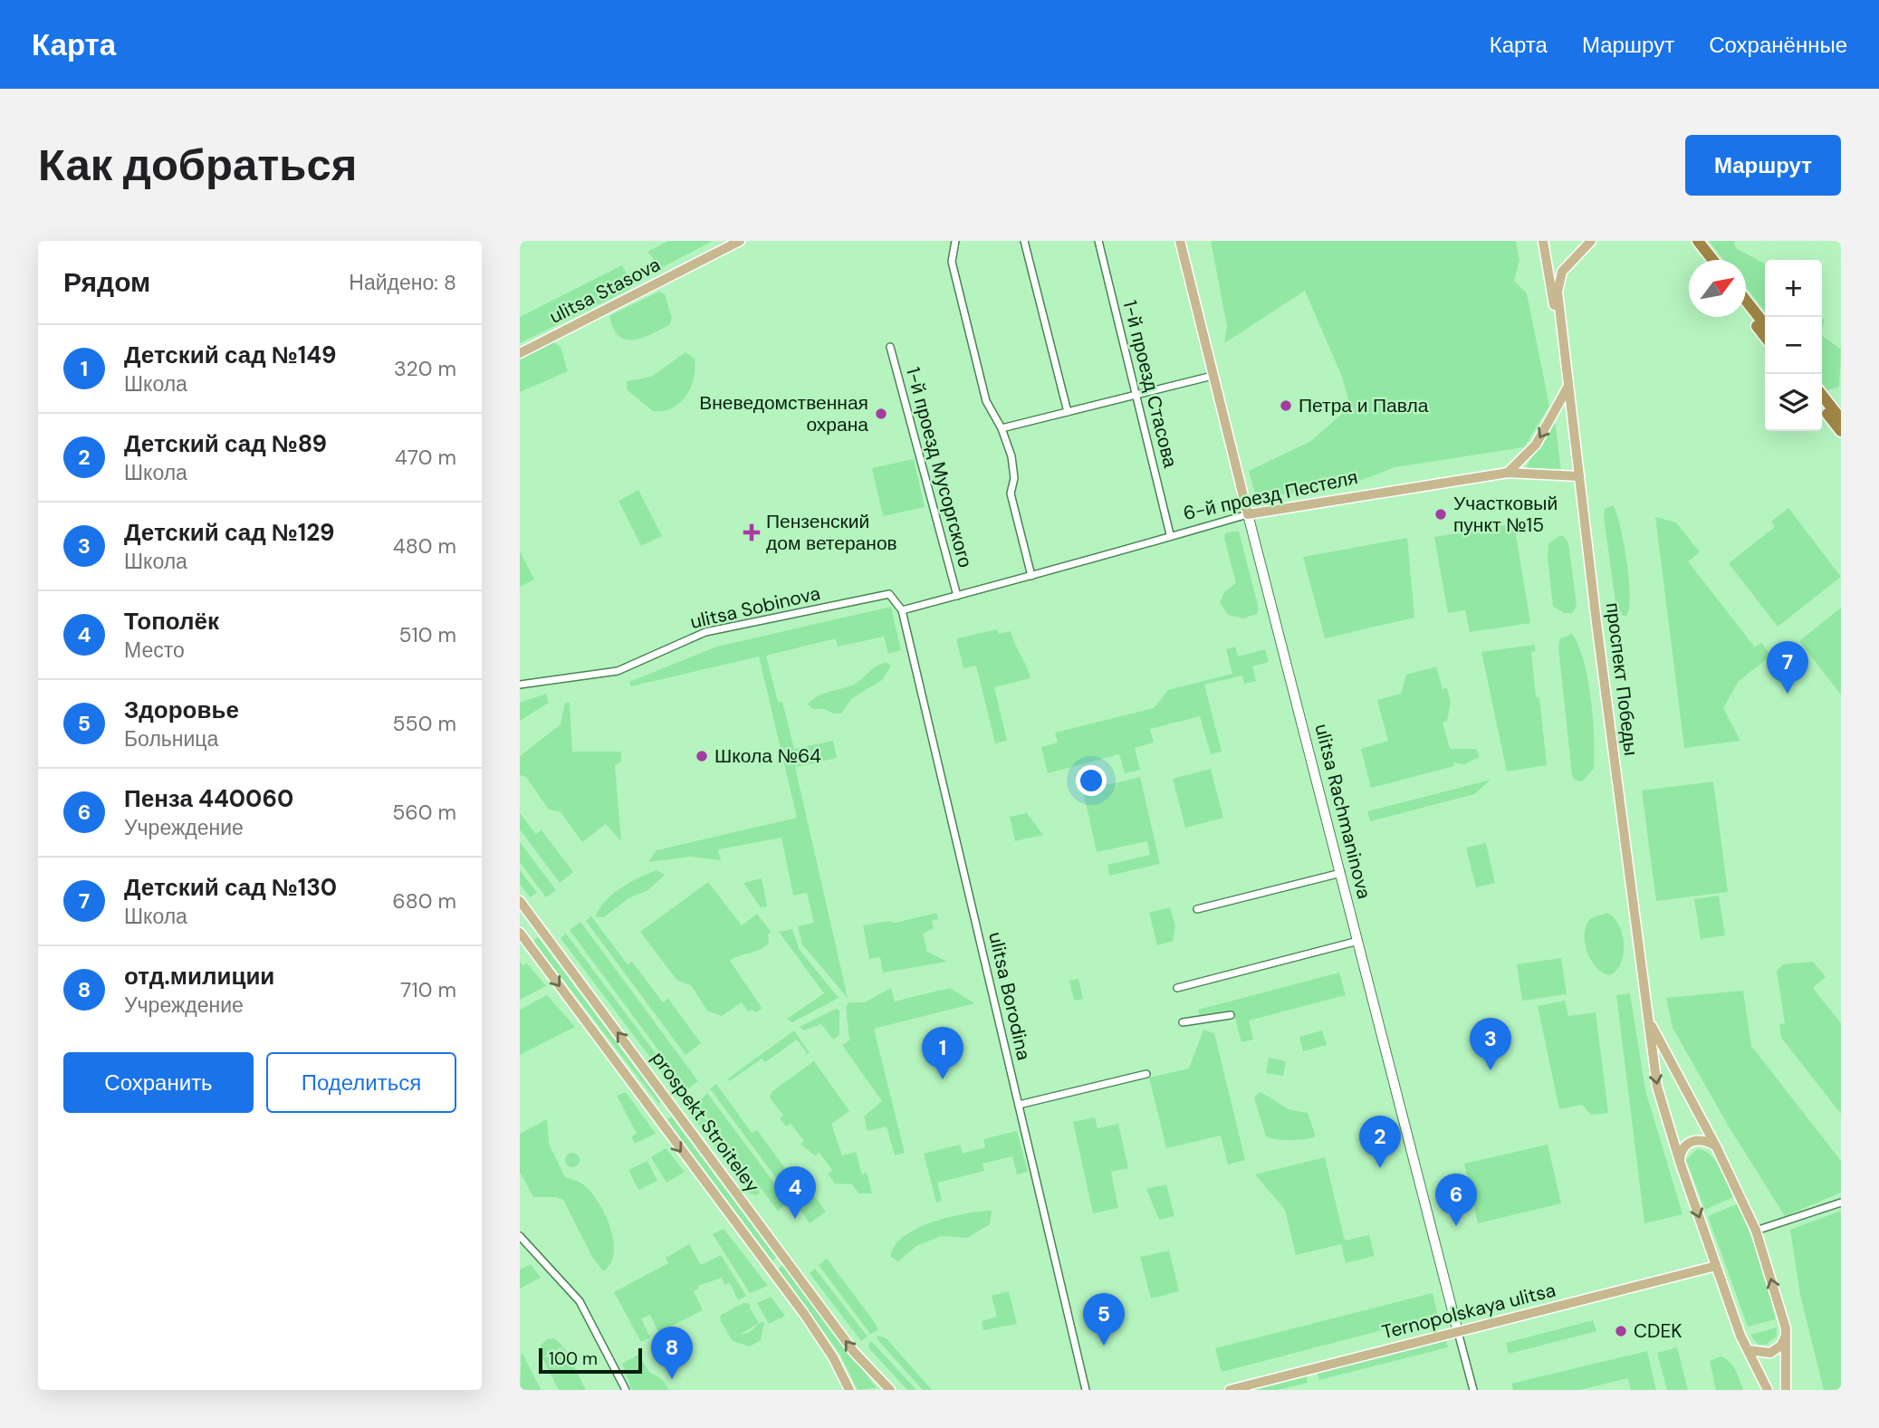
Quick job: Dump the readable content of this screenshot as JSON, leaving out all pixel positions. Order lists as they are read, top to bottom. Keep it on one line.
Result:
{"streets":{"main road":["ulitsa Stasova","6-й проезд Пестеля","проспект Победы","ulitsa Rachmaninova","prospekt Stroiteley","Ternopolskaya ulitsa"],"street":["1-й проезд Стасова","1-й проезд Мусоргского","ulitsa Sobinova","ulitsa Borodina"]},"crossings":[["1-й проезд Стасова","6-й проезд Пестеля"],["1-й проезд Мусоргского","6-й проезд Пестеля"],["6-й проезд Пестеля","ulitsa Sobinova"],["6-й проезд Пестеля","проспект Победы"],["6-й проезд Пестеля","ulitsa Rachmaninova"],["6-й проезд Пестеля","ulitsa Borodina"],["ulitsa Sobinova","ulitsa Borodina"],["проспект Победы","Ternopolskaya ulitsa"],["ulitsa Rachmaninova","Ternopolskaya ulitsa"]],"places":{"other":["Петра и Павла","Вневедомственная охрана","Участковый пункт №15","Школа №64","CDEK"],"health":["Пензенский дом ветеранов"]},"scale_bar":"100 m","north":"top right","page":{"header":"Карта","nav":["Карта","Маршрут","Сохранённые"],"buttons":["Маршрут",["Сохранить","Поделиться"]],"title":"Как добраться","heading":["Рядом","Найдено: 8"],"map_buttons":["+","−"],"list":[{"mark":"1","name":"Детский сад №149","note":"Школа","value":"320 m"},{"mark":"2","name":"Детский сад №89","note":"Школа","value":"470 m"},{"mark":"3","name":"Детский сад №129","note":"Школа","value":"480 m"},{"mark":"4","name":"Тополёк","note":"Место","value":"510 m"},{"mark":"5","name":"Здоровье","note":"Больница","value":"550 m"},{"mark":"6","name":"Пенза 440060","note":"Учреждение","value":"560 m"},{"mark":"7","name":"Детский сад №130","note":"Школа","value":"680 m"},{"mark":"8","name":"отд.милиции","note":"Учреждение","value":"710 m"}],"pins":["7","3","1","2","4","6","5","8"],"scale":"100 m"}}
